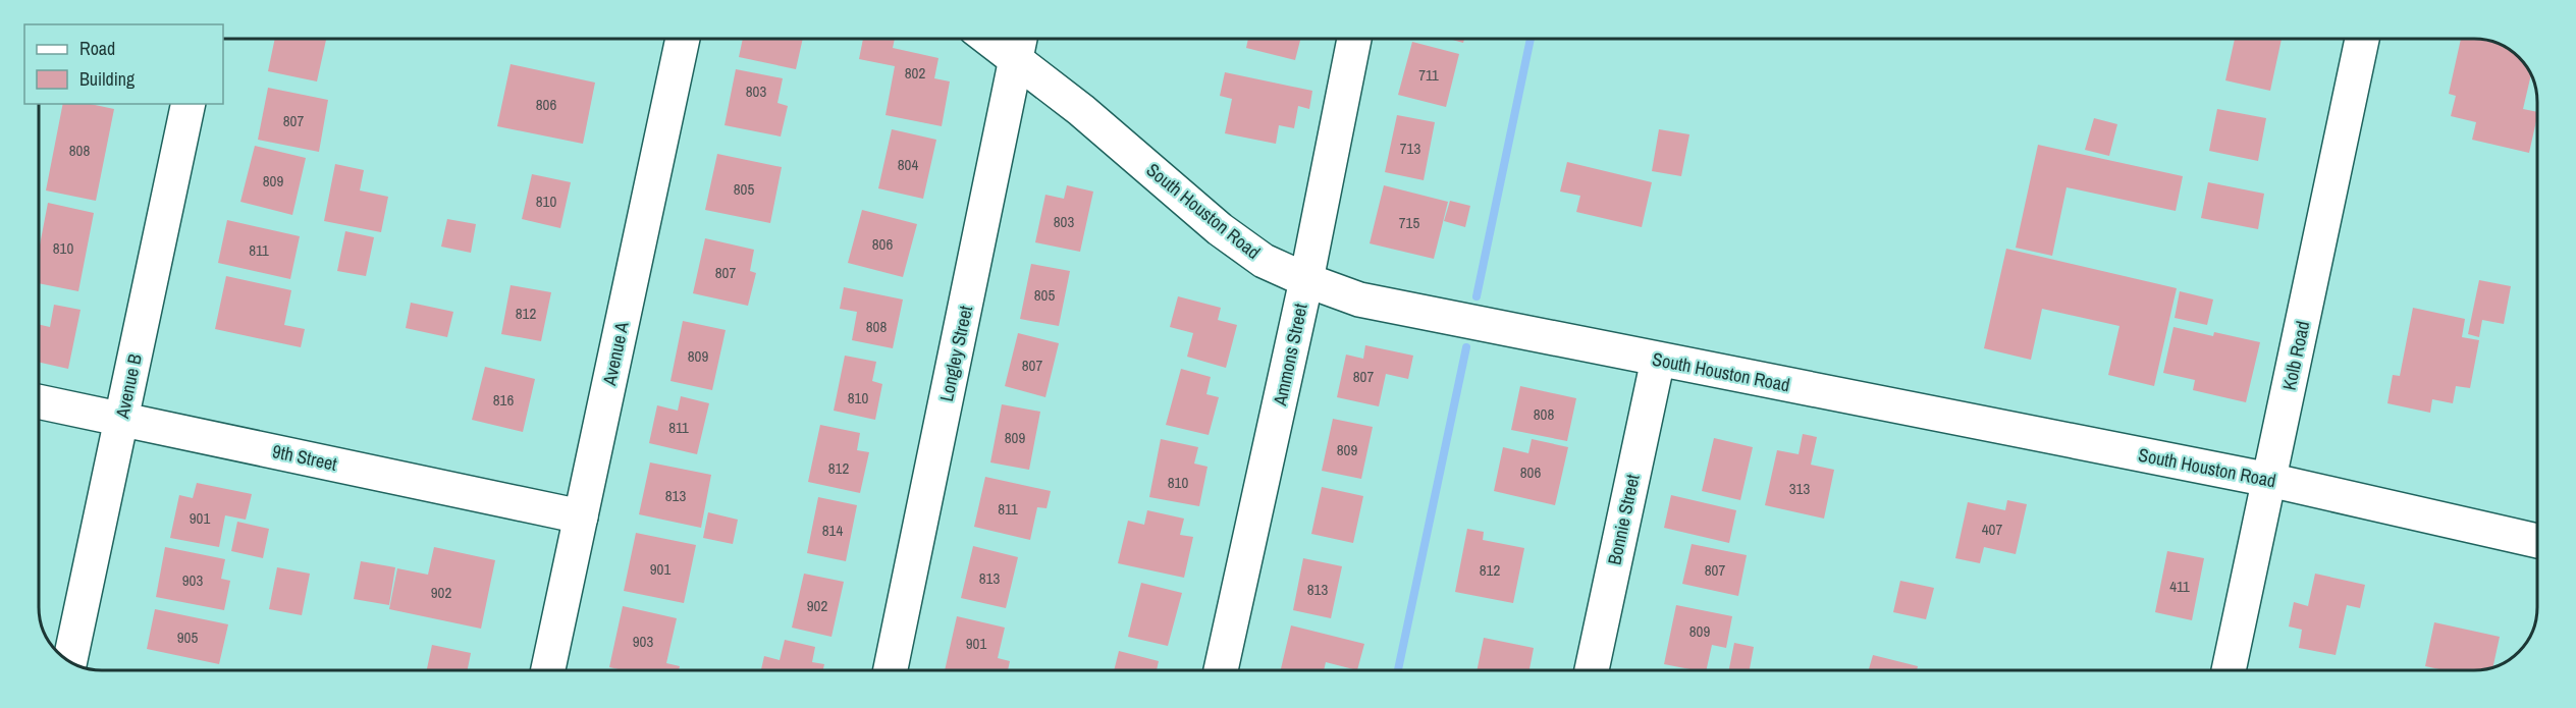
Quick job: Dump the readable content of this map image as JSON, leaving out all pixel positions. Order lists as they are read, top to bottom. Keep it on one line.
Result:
{"streets":{"street":["South Houston Road","Avenue A","Longley Street","Ammons Street","Kolb Road","Avenue B","9th Street","Bonnie Street"]},"crossings":[["South Houston Road","Longley Street"],["South Houston Road","Ammons Street"],["South Houston Road","Kolb Road"],["South Houston Road","Bonnie Street"],["Avenue A","9th Street"],["Avenue B","9th Street"]],"house_numbers":["802","711","803","806","807","713","808","804","809","805","810","803","715","806","810","811","807","805","812","808","809","807","807","810","816","808","811","809","809","812","806","810","313","813","811","901","407","814","901","812","807","813","903","411","813","902","902","809","905","903","901"],"legend":["Road","Building"]}
